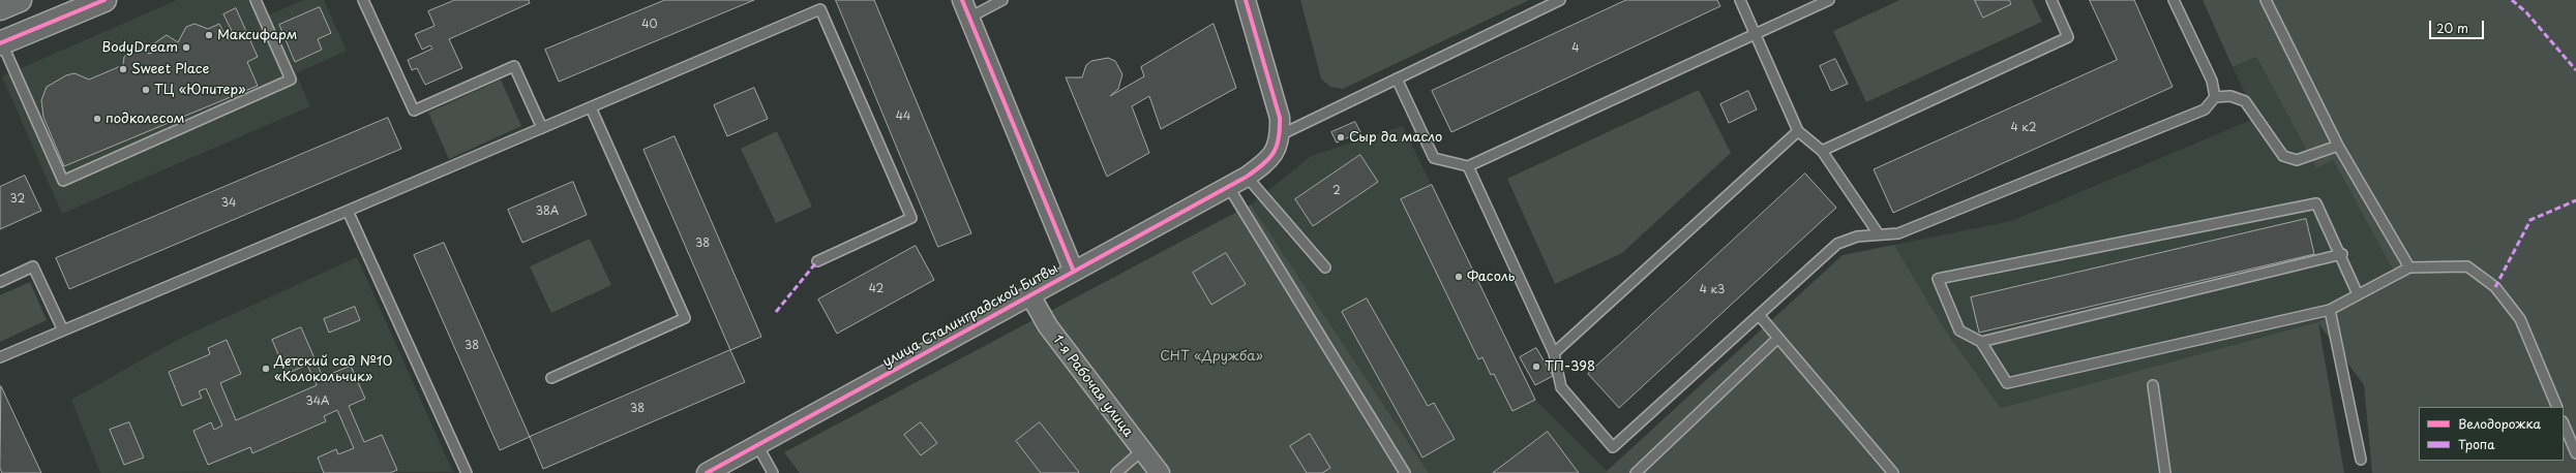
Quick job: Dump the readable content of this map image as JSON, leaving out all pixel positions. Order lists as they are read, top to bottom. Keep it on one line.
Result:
{"streets":{"street":["улица Сталинградской Битвы","1-я Рабочая улица"]},"crossings":[["улица Сталинградской Битвы","1-я Рабочая улица"]],"parks":["СНТ «Дружба»"],"places":["Максифарм","BodyDream","Sweet Place","ТЦ «Юпитер»","подколесом","Сыр да масло","Фасоль","ТП-398","Детский сад №10 «Колокольчик»"],"house_numbers":["40","4","44","4 к2","2","32","34","38А","38","42","4 к3","38","34А","38"],"legend":["Велодорожка","Тропа"],"scale_bar":"20 m"}
